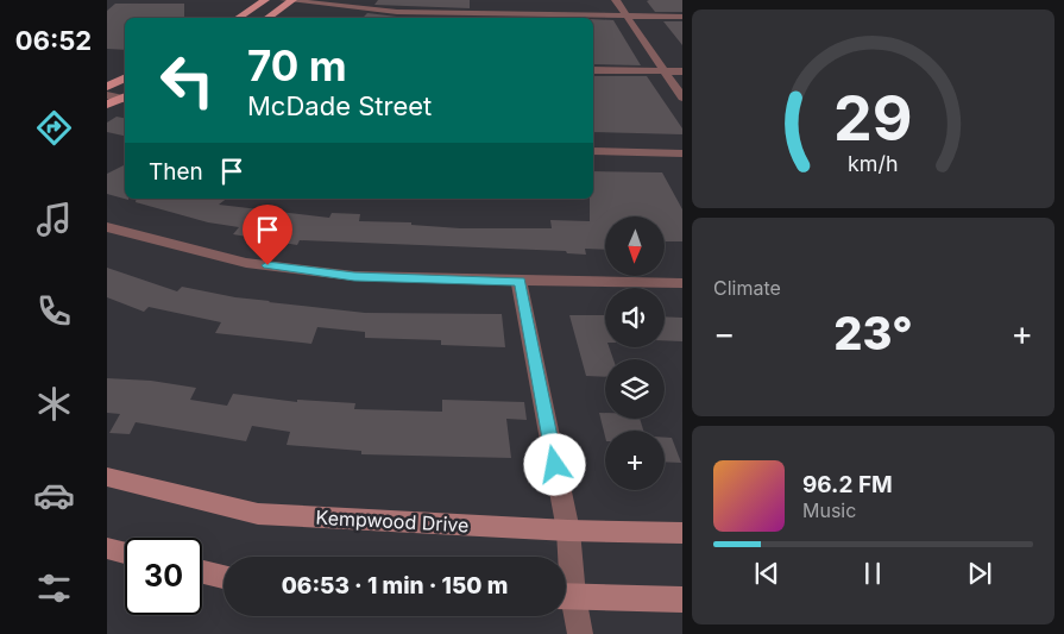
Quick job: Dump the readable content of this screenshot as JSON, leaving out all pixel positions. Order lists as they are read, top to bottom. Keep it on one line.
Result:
{"streets":{"main road":["Kempwood Drive"]},"north":"bottom","page":{"tabs":"06:52","turn":["70 m","McDade Street"],"then":"Then","map_buttons":"+","tile":"Climate","heat":["−","23°","+"],"song":["96.2 FM","Music"],"limit":"30","trip":"06:53 · 1 min · 150 m","gauge":["29","km/h"]}}
